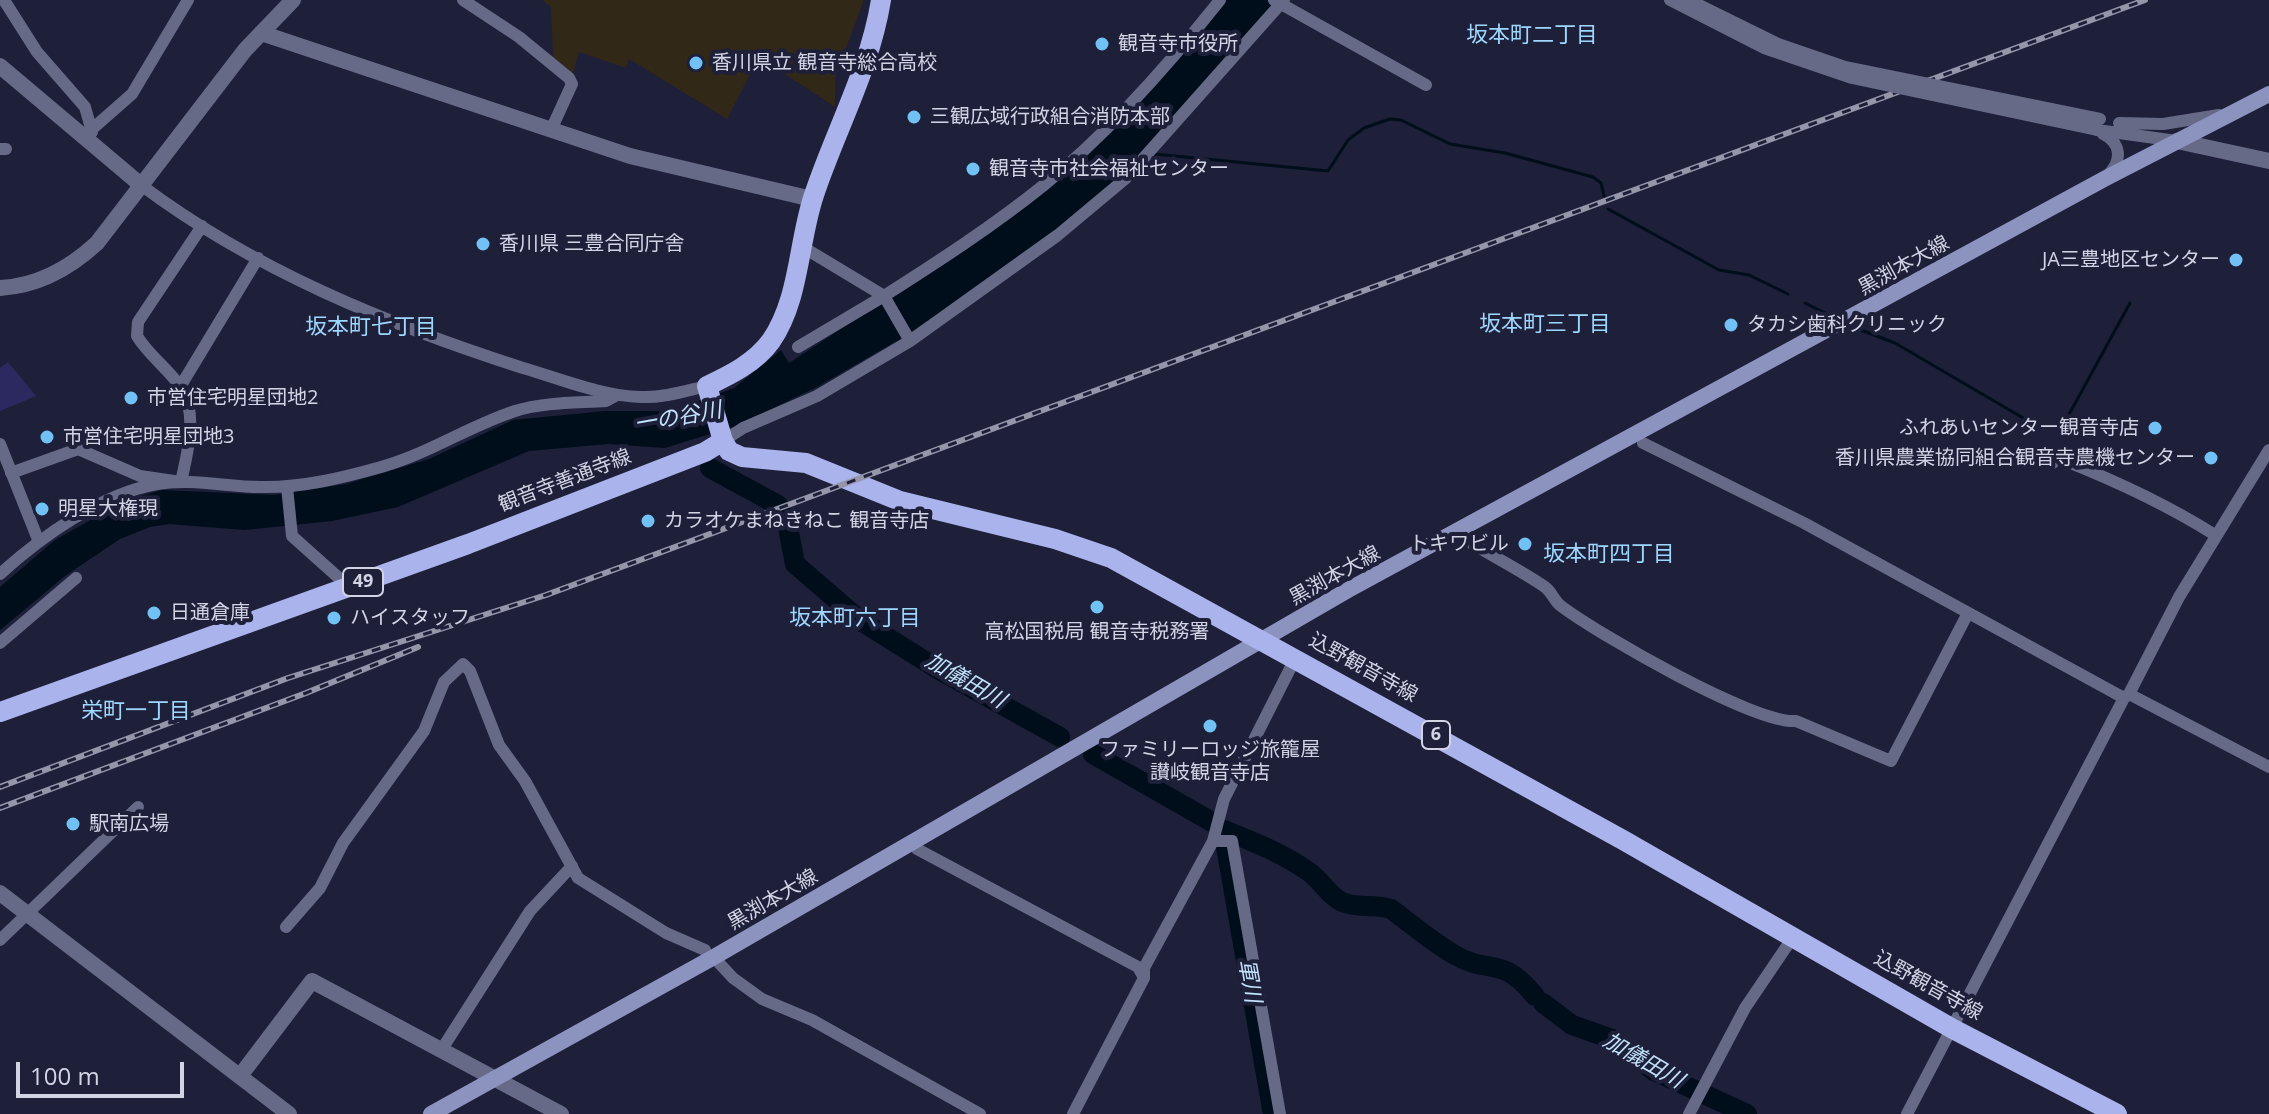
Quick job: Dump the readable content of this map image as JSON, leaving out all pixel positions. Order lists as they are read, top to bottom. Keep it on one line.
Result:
{"streets":{"main road":["黒渕本大線","観音寺善通寺線","49","込野観音寺線","6"]},"crossings":[["黒渕本大線","込野観音寺線"],["観音寺善通寺線","込野観音寺線"]],"districts":["坂本町二丁目","坂本町三丁目","坂本町七丁目","坂本町四丁目","坂本町六丁目","栄町一丁目"],"water":["一の谷川","加儀田川","軍川"],"places":["観音寺市役所","香川県立 観音寺総合高校","三観広域行政組合消防本部","観音寺市社会福祉センター","香川県 三豊合同庁舎","JA三豊地区センター","タカシ歯科クリニック","市営住宅明星団地2","ふれあいセンター観音寺店","市営住宅明星団地3","香川県農業協同組合観音寺農機センター","明星大権現","カラオケまねきねこ 観音寺店","トキワビル","高松国税局 観音寺税務署","日通倉庫","ハイスタッフ","ファミリーロッジ旅籠屋 讃岐観音寺店","駅南広場"],"scale_bar":"100 m"}
